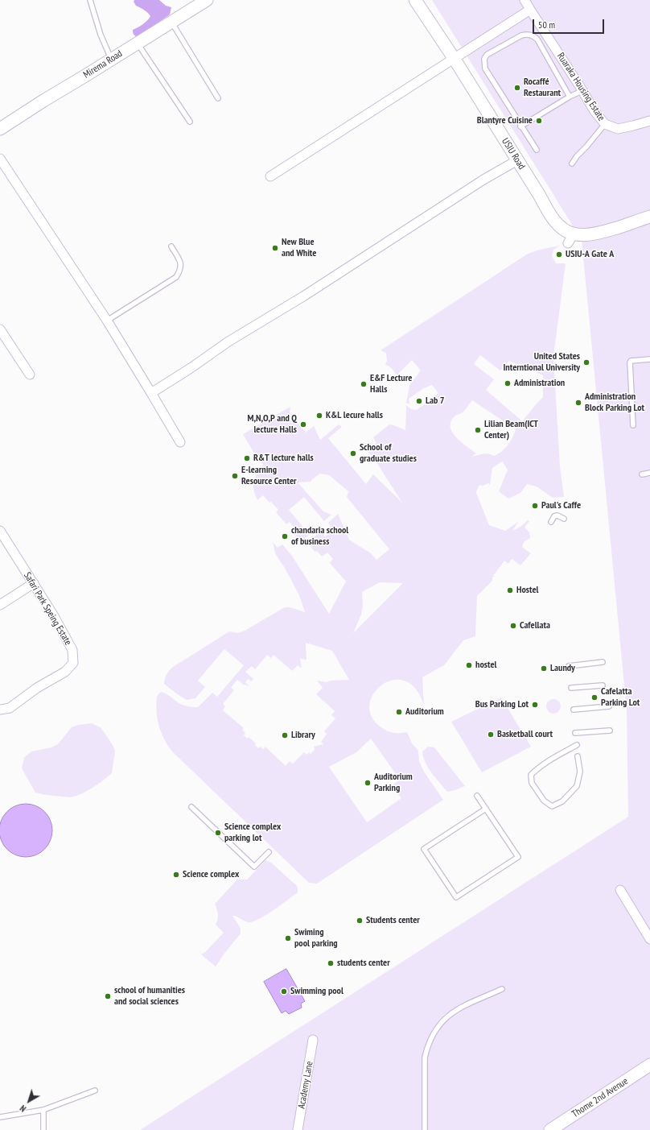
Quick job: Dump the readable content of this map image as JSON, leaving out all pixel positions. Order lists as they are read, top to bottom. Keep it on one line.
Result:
{"streets":{"street":["Mirema Road","Ruaraka Housing Estate","USIU Road","Safari Park Speing Estate","Academy Lane","Thome 2nd Avenue"]},"places":["Rocaffé Restaurant","Blantyre Cuisine","New Blue and White","USIU-A Gate A","United States Interntional University","Administration","E&F Lecture Halls","Lab 7","Administration Block Parking Lot","K&L lecure halls","M,N,O,P and Q lecture Halls","Lilian Beam(ICT Center)","School of graduate studies","R&T lecture halls","E-learning Resource Center","Paul's Caffe","chandaria school of business","Hostel","Cafellata","hostel","Laundy","Cafelatta Parking Lot","Bus Parking Lot","Auditorium","Basketball court","Library","Auditorium Parking","Science complex parking lot","Science complex","Students center","Swiming pool parking","students center","Swimming pool","school of humanities and social sciences"],"scale_bar":"50 m","north":"bottom left"}
